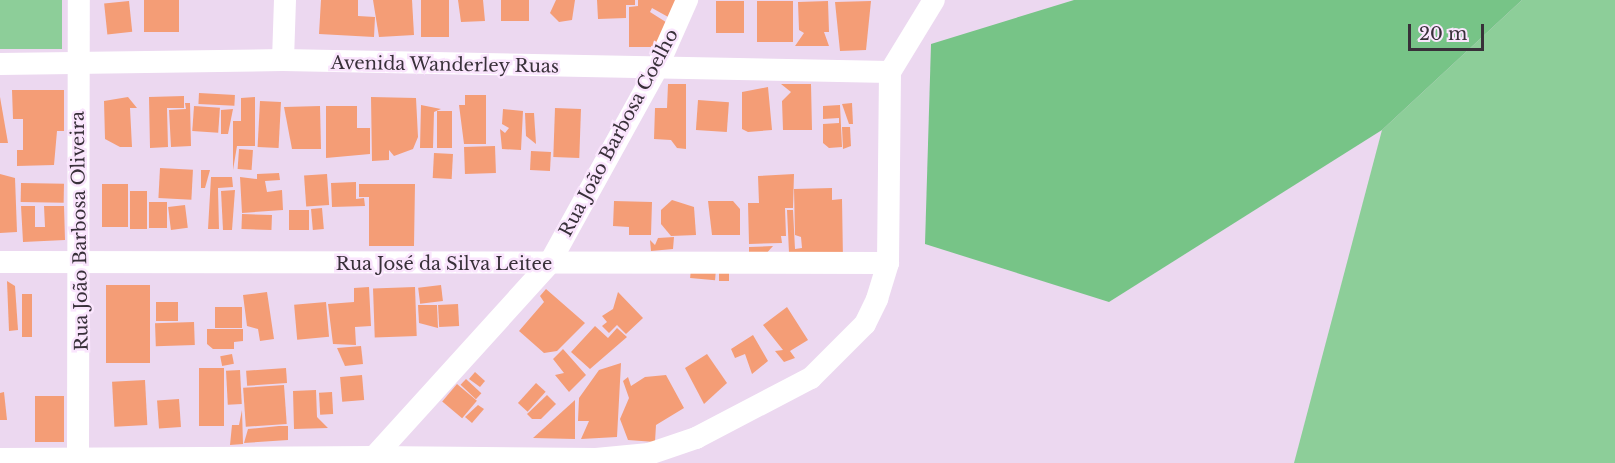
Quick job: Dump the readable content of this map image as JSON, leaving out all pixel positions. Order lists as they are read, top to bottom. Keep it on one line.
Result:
{"streets":{"street":["Avenida Wanderley Ruas","Rua João Barbosa Coelho","Rua João Barbosa Oliveira","Rua José da Silva Leitee"]},"crossings":[["Avenida Wanderley Ruas","Rua João Barbosa Coelho"],["Avenida Wanderley Ruas","Rua João Barbosa Oliveira"],["Rua João Barbosa Coelho","Rua José da Silva Leitee"],["Rua João Barbosa Oliveira","Rua José da Silva Leitee"]],"scale_bar":"20 m"}
